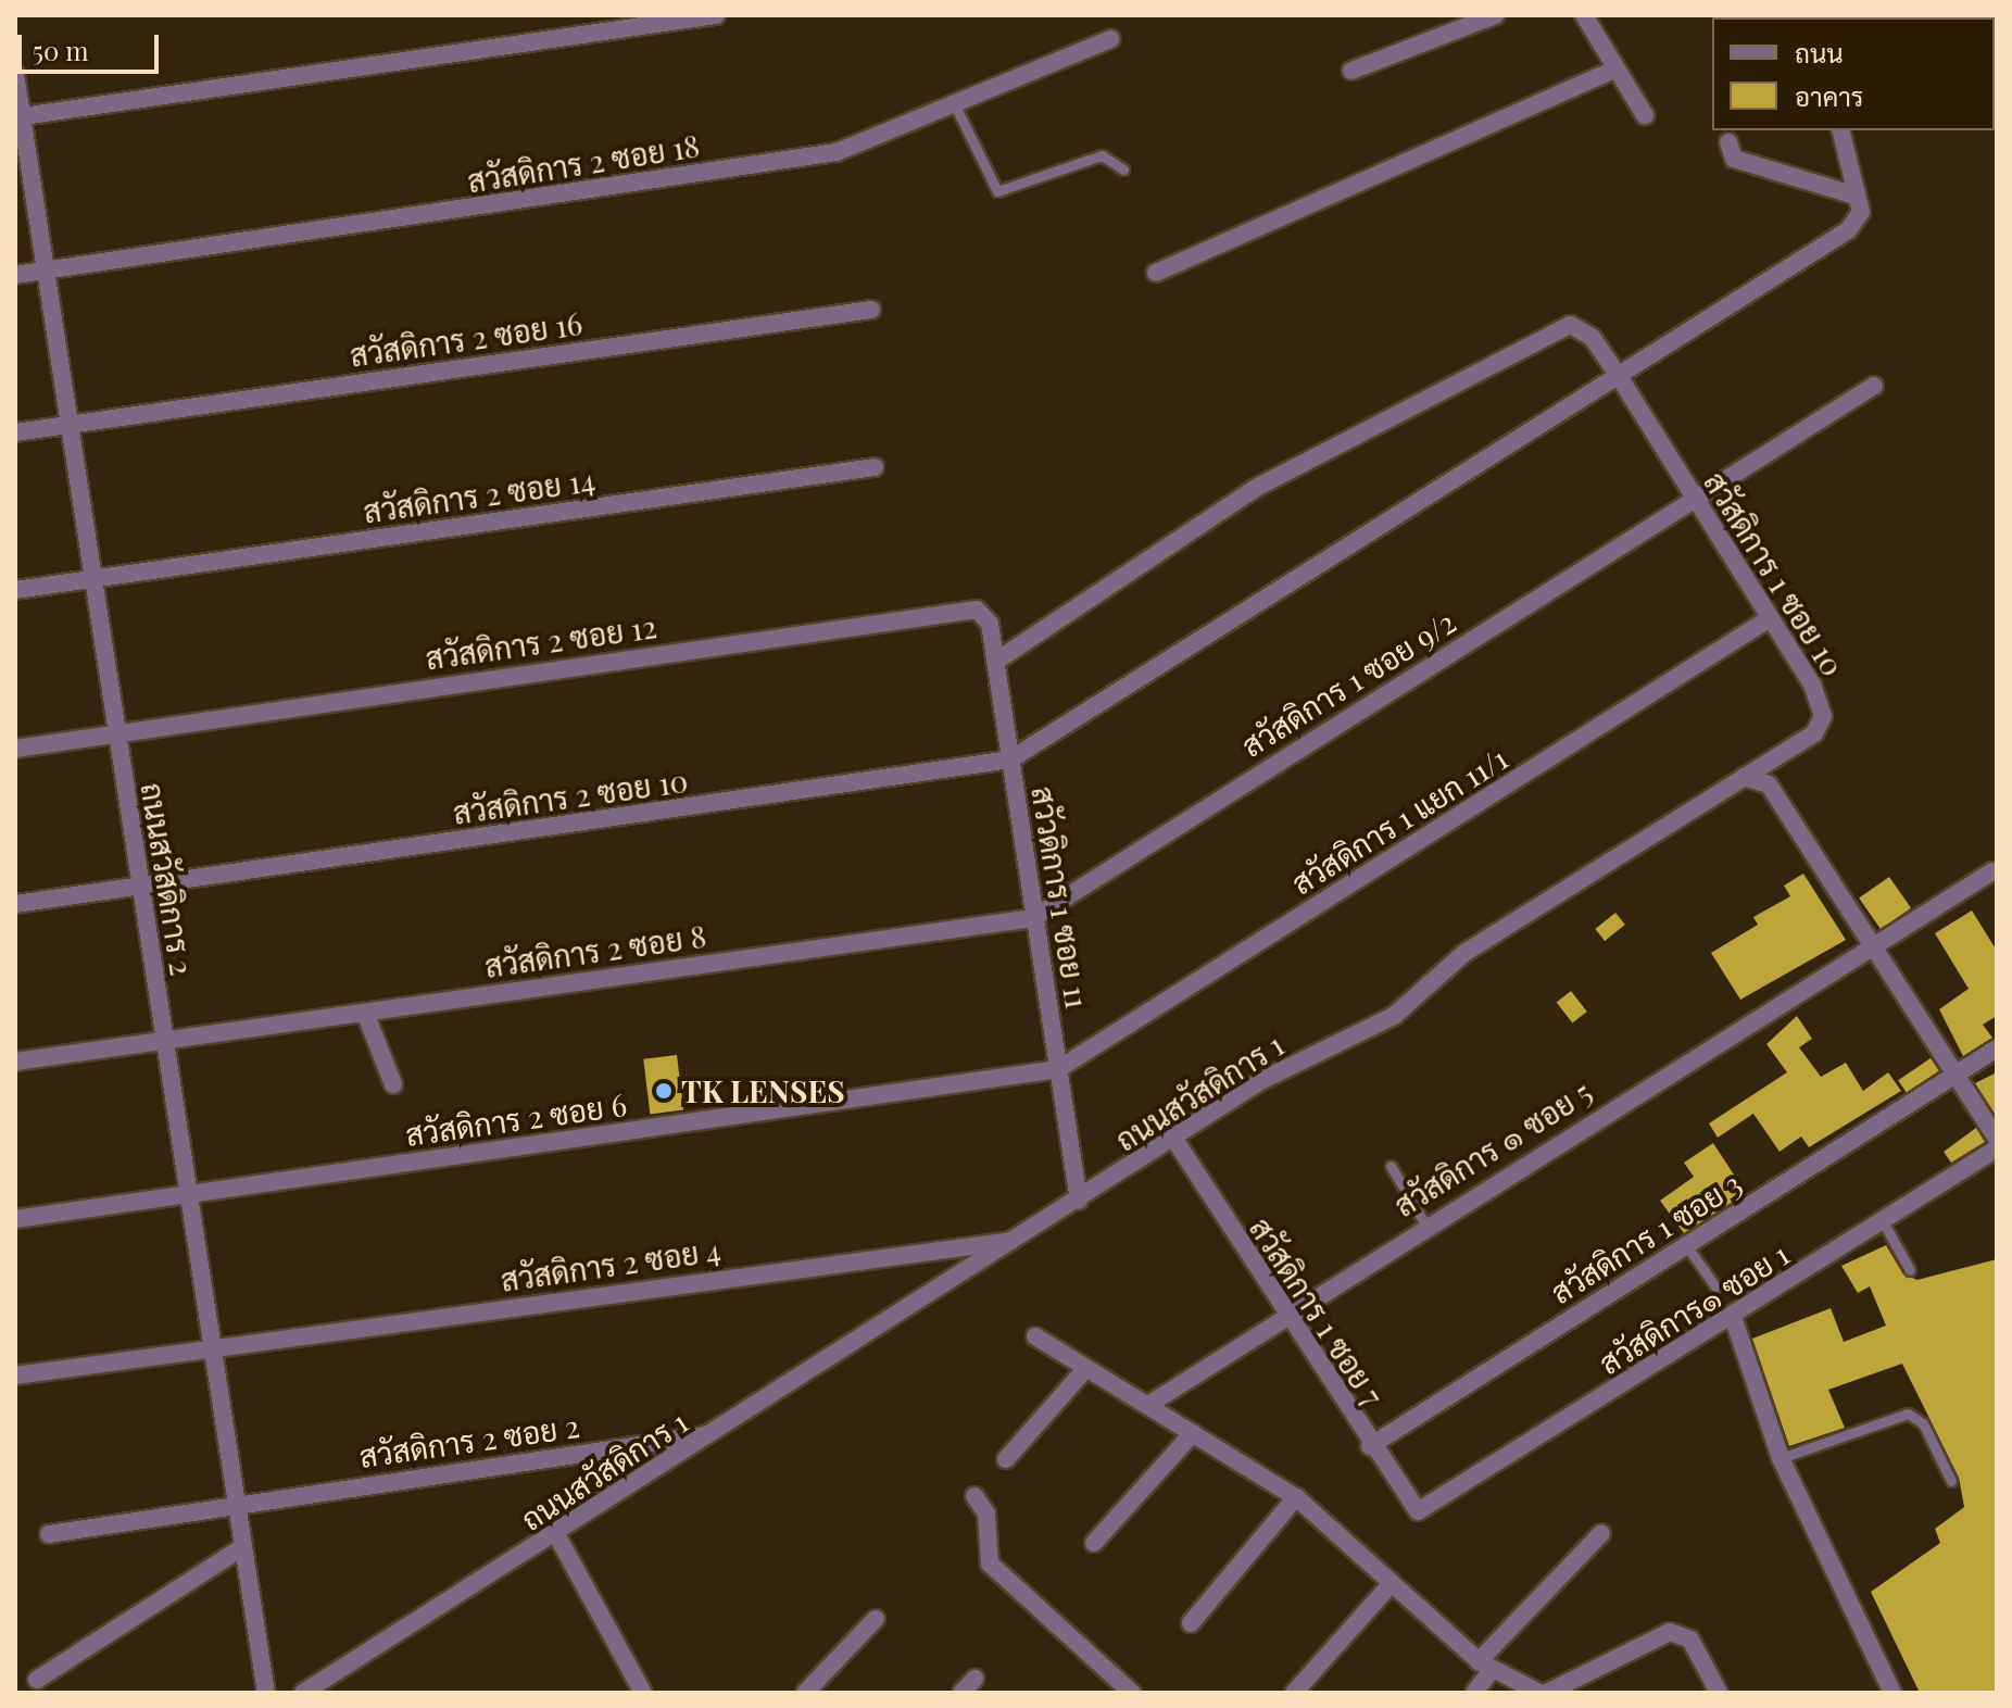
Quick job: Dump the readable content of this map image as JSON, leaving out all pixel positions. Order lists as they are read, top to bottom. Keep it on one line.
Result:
{"streets":{"street":["สวัสดิการ 2 ซอย 18","สวัสดิการ 2 ซอย 16","สวัสดิการ 2 ซอย 14","สวัสดิการ 1 ซอย 10","สวัสดิการ 2 ซอย 12","สวัสดิการ 1 ซอย 9/2","สวัสดิการ 2 ซอย 10","สวัสดิการ 1 แยก 11/1","ถนนสวัสดิการ 2","สวัวดิการ 1 ซอย 11","สวัสดิการ 2 ซอย 8","ถนนสวัสดิการ 1","สวัสดิการ 2 ซอย 6","สวัสดิการ ๑ ซอย 5","สวัสดิการ 1 ซอย 3","สวัสดิการ 2 ซอย 4","สวัสดิการ๑ ซอย 1","สวัสดิการ 1 ซอย 7","สวัสดิการ 2 ซอย 2"]},"crossings":[["สวัสดิการ 2 ซอย 18","ถนนสวัสดิการ 2"],["สวัสดิการ 2 ซอย 16","ถนนสวัสดิการ 2"],["สวัสดิการ 2 ซอย 14","ถนนสวัสดิการ 2"],["สวัสดิการ 1 ซอย 10","สวัสดิการ 1 ซอย 9/2"],["สวัสดิการ 1 ซอย 10","สวัสดิการ 1 แยก 11/1"],["สวัสดิการ 1 ซอย 10","สวัวดิการ 1 ซอย 11"],["สวัสดิการ 1 ซอย 10","ถนนสวัสดิการ 1"],["สวัสดิการ 2 ซอย 12","ถนนสวัสดิการ 2"],["สวัสดิการ 2 ซอย 12","สวัวดิการ 1 ซอย 11"],["สวัสดิการ 1 ซอย 9/2","สวัวดิการ 1 ซอย 11"],["สวัสดิการ 1 ซอย 9/2","สวัสดิการ 2 ซอย 8"],["สวัสดิการ 2 ซอย 10","ถนนสวัสดิการ 2"],["สวัสดิการ 2 ซอย 10","สวัวดิการ 1 ซอย 11"],["สวัสดิการ 1 แยก 11/1","สวัวดิการ 1 ซอย 11"],["สวัสดิการ 1 แยก 11/1","สวัสดิการ 2 ซอย 6"],["ถนนสวัสดิการ 2","สวัสดิการ 2 ซอย 8"],["ถนนสวัสดิการ 2","สวัสดิการ 2 ซอย 6"],["ถนนสวัสดิการ 2","สวัสดิการ 2 ซอย 4"],["ถนนสวัสดิการ 2","สวัสดิการ 2 ซอย 2"],["สวัวดิการ 1 ซอย 11","สวัสดิการ 2 ซอย 8"],["สวัวดิการ 1 ซอย 11","ถนนสวัสดิการ 1"],["สวัวดิการ 1 ซอย 11","สวัสดิการ 2 ซอย 6"],["ถนนสวัสดิการ 1","สวัสดิการ 2 ซอย 4"],["ถนนสวัสดิการ 1","สวัสดิการ 1 ซอย 7"],["ถนนสวัสดิการ 1","สวัสดิการ 2 ซอย 2"],["สวัสดิการ ๑ ซอย 5","สวัสดิการ 1 ซอย 7"],["สวัสดิการ 1 ซอย 3","สวัสดิการ 1 ซอย 7"],["สวัสดิการ๑ ซอย 1","สวัสดิการ 1 ซอย 7"]],"places":["TK LENSES"],"legend":["ถนน","อาคาร"],"scale_bar":"50 m"}
